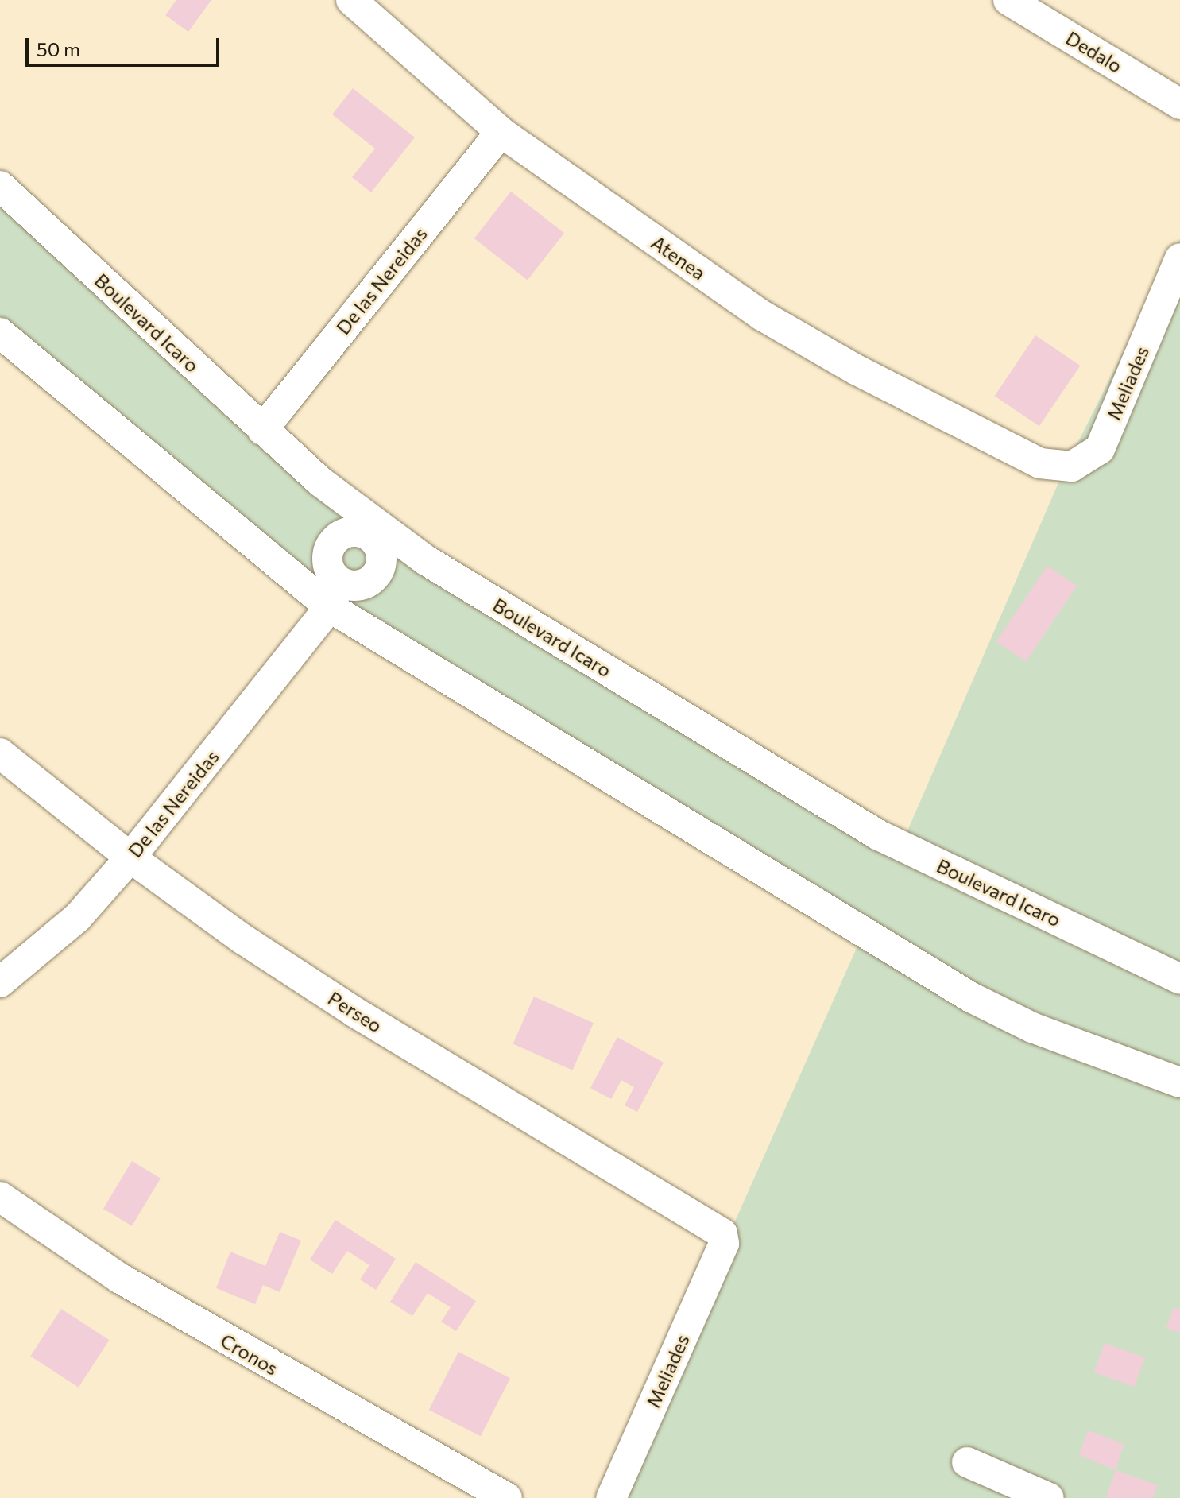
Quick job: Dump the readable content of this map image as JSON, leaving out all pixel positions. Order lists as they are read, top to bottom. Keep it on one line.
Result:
{"streets":{"street":["Dedalo","Atenea","De las Nereidas","Boulevard Icaro","Meliades","Perseo","Cronos"]},"crossings":[["Atenea","De las Nereidas"],["Atenea","Meliades"],["De las Nereidas","Boulevard Icaro"],["De las Nereidas","Perseo"],["Meliades","Perseo"]],"scale_bar":"50 m"}
